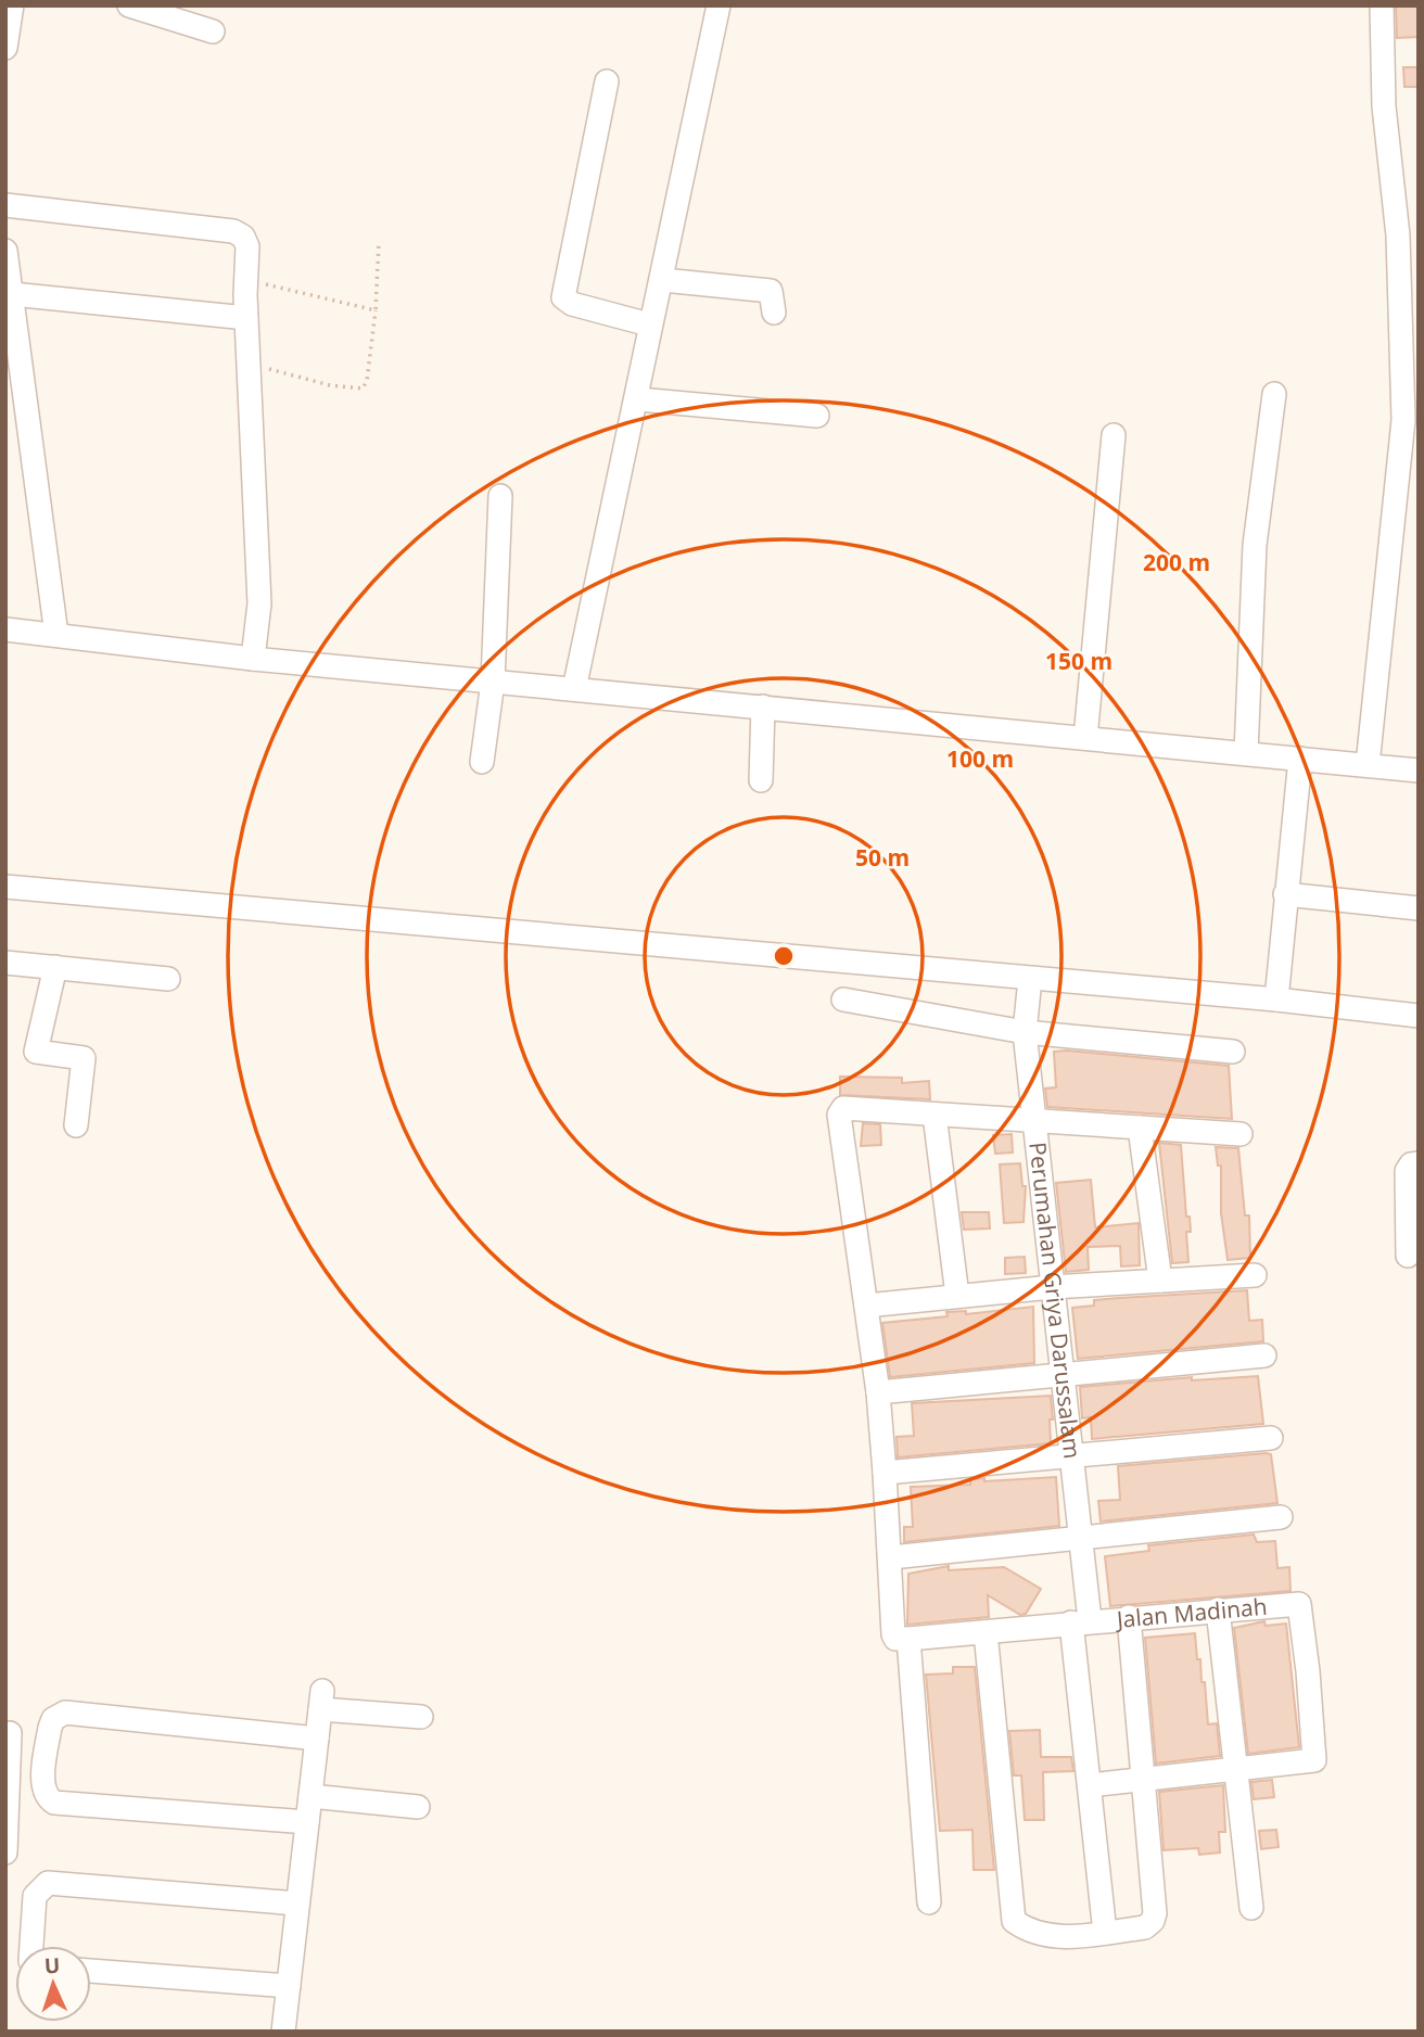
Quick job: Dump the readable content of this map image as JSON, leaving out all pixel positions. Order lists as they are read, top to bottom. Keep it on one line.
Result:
{"streets":{"street":["Perumahan Griya Darussalam","Jalan Madinah"]},"crossings":[["Perumahan Griya Darussalam","Jalan Madinah"]],"north":"top","rings":["200 m","150 m","100 m","50 m"]}
